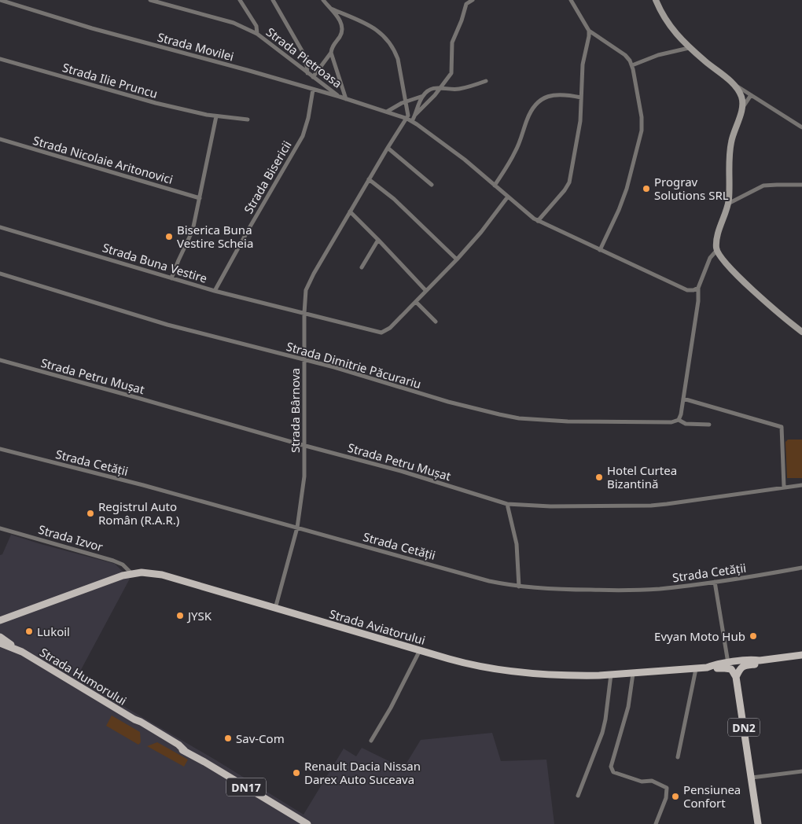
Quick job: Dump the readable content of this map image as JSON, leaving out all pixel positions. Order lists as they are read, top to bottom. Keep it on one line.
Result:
{"streets":{"main road":["Strada Aviatorului","Strada Humorului","DN2","DN17"],"street":["Strada Movilei","Strada Pietroasa","Strada Ilie Pruncu","Strada Nicolaie Aritonovici","Strada Bisericii","Strada Buna Vestire","Strada Dimitrie Păcurariu","Strada Petru Mușat","Strada Bârnova","Strada Cetății","Strada Izvor"]},"crossings":[["Strada Movilei","Strada Pietroasa"],["Strada Movilei","Strada Bisericii"],["Strada Movilei","Strada Bârnova"],["Strada Bisericii","Strada Buna Vestire"],["Strada Buna Vestire","Strada Bârnova"],["Strada Dimitrie Păcurariu","Strada Bârnova"],["Strada Petru Mușat","Strada Bârnova"],["Strada Bârnova","Strada Cetății"],["Strada Bârnova","Strada Aviatorului"],["Strada Izvor","Strada Aviatorului"]],"places":["Prograv Solutions SRL","Biserica Buna Vestire Scheia","Hotel Curtea Bizantină","Registrul Auto Român (R.A.R.)","JYSK","Lukoil","Evyan Moto Hub","Sav-Com","Renault Dacia Nissan Darex Auto Suceava","Pensiunea Confort"]}
